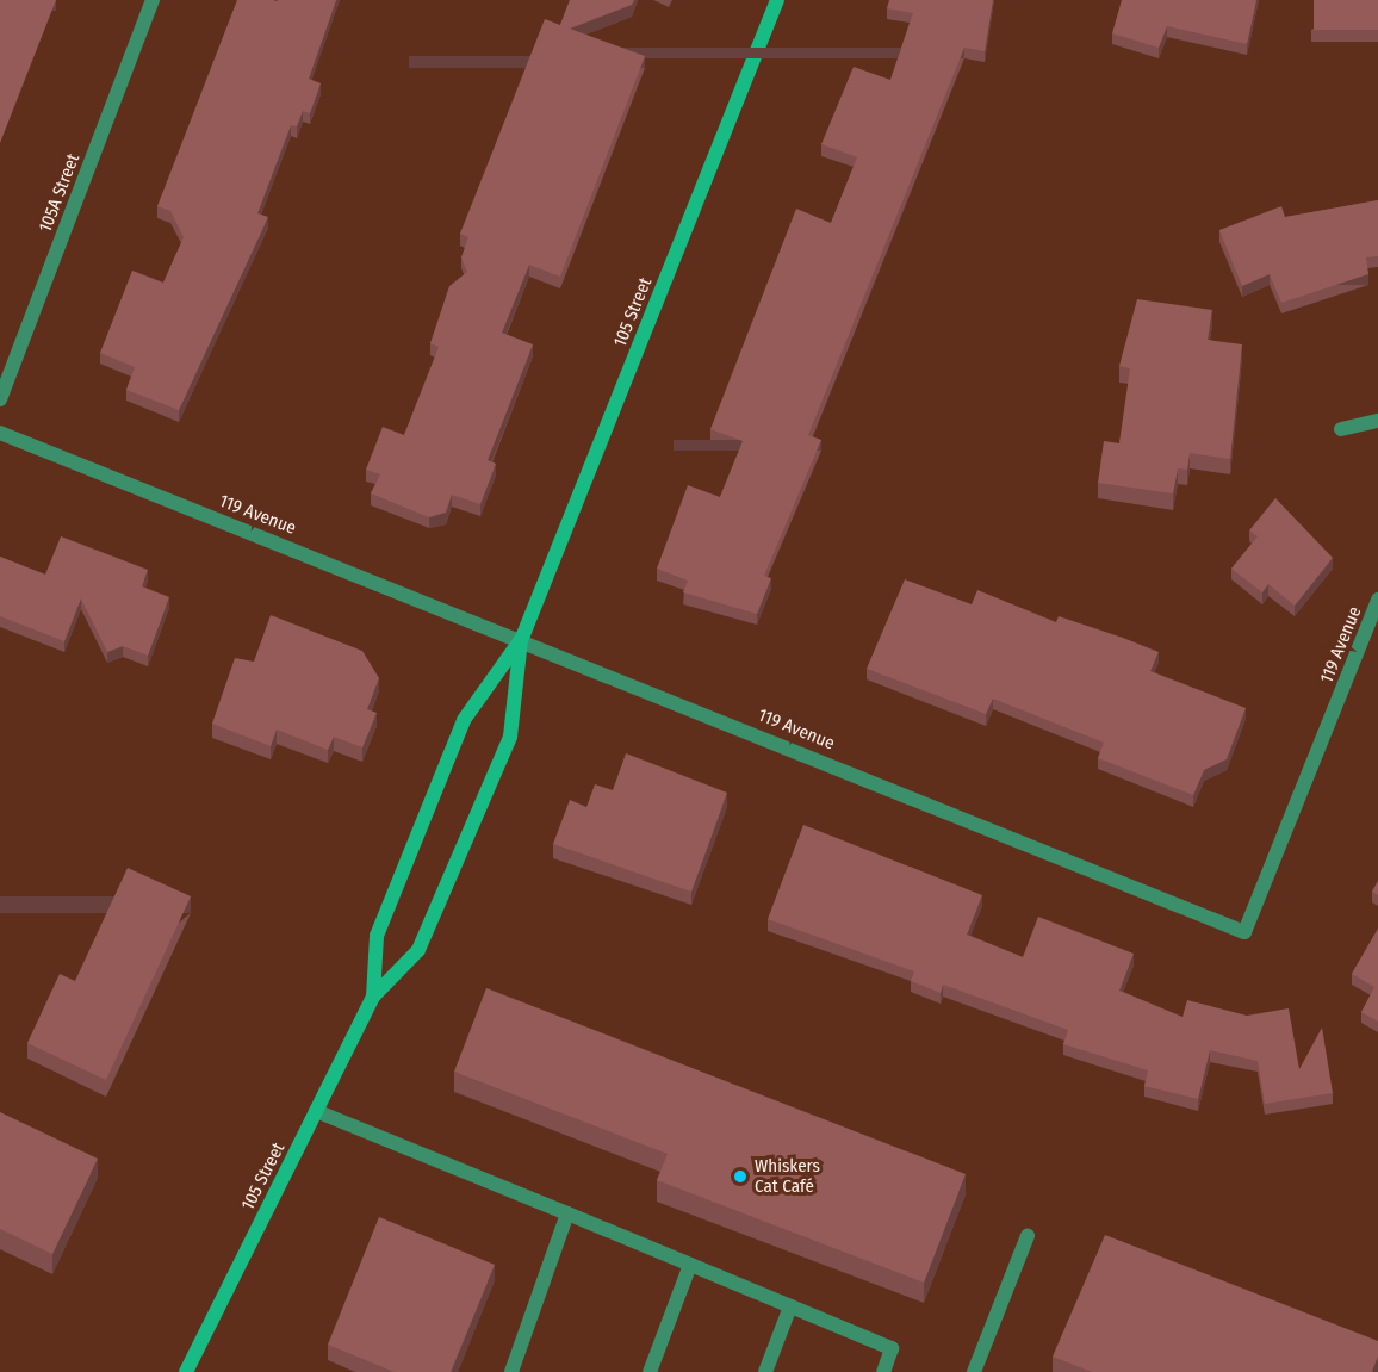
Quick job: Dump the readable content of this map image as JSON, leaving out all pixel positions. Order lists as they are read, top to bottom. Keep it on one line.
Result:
{"streets":{"street":["105A Street","105 Street","119 Avenue"]},"crossings":[["105 Street","119 Avenue"]],"places":["Whiskers Cat Café"]}
